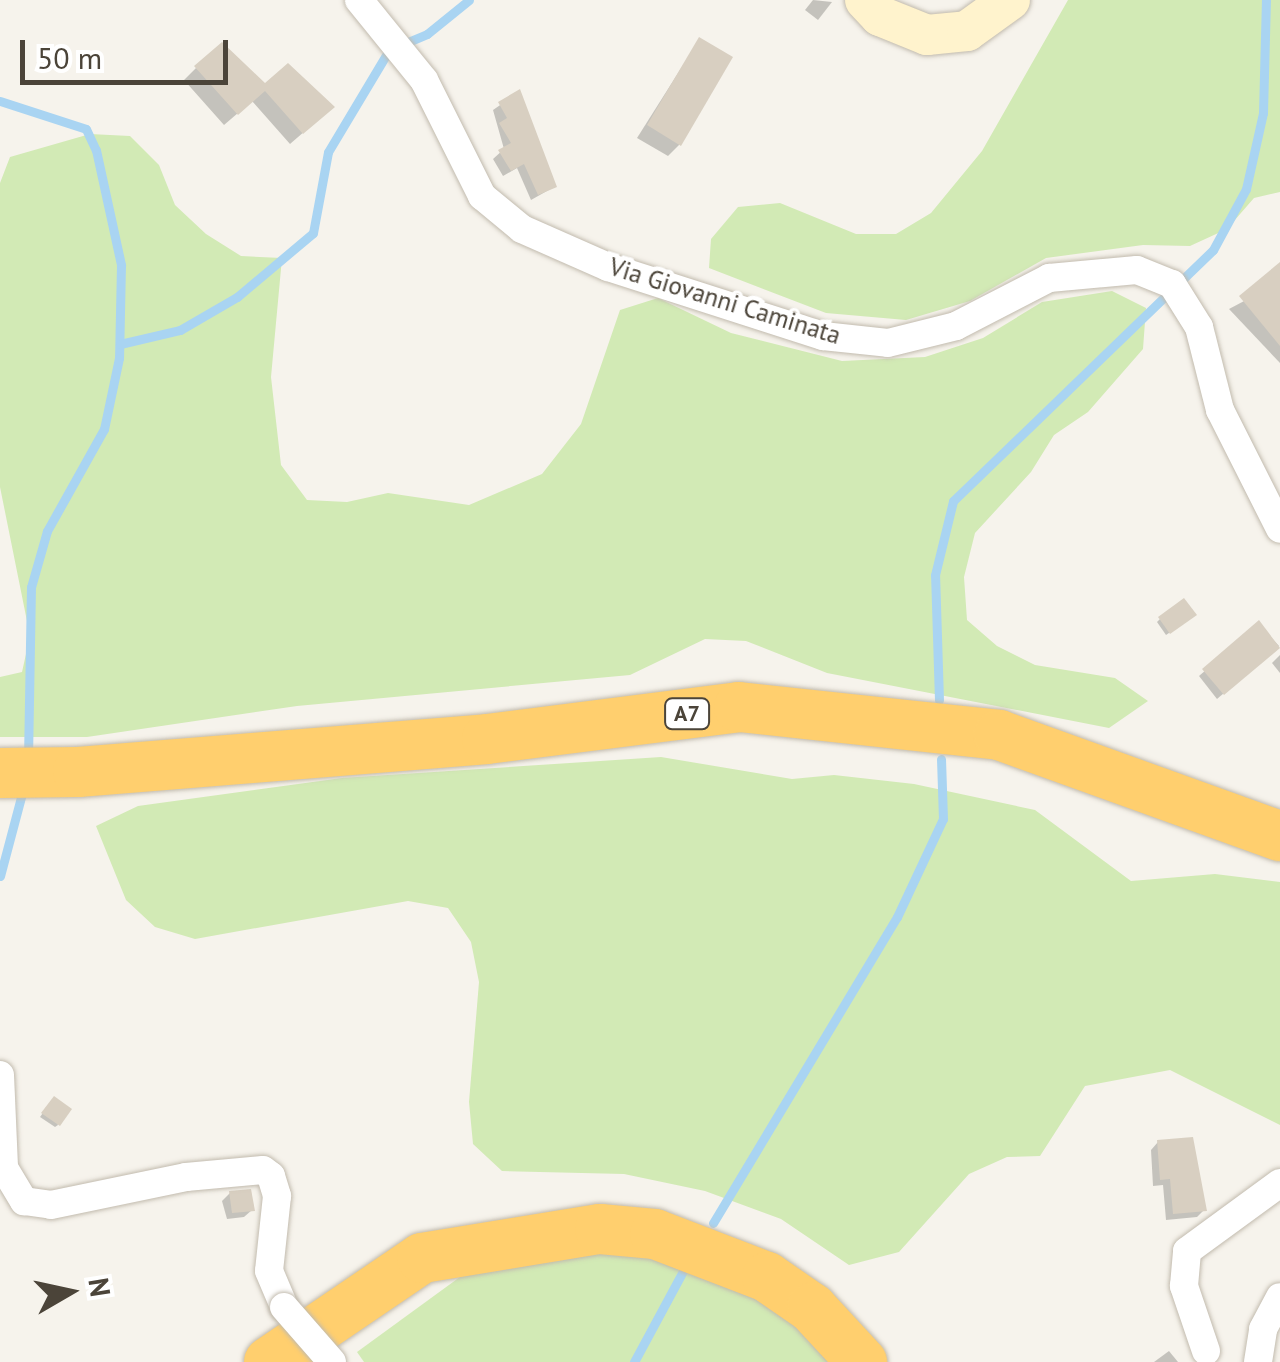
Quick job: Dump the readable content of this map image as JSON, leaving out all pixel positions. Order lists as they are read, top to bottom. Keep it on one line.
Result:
{"streets":{"highway":["A7"],"street":["Via Giovanni Caminata"]},"scale_bar":"50 m","north":"right"}
